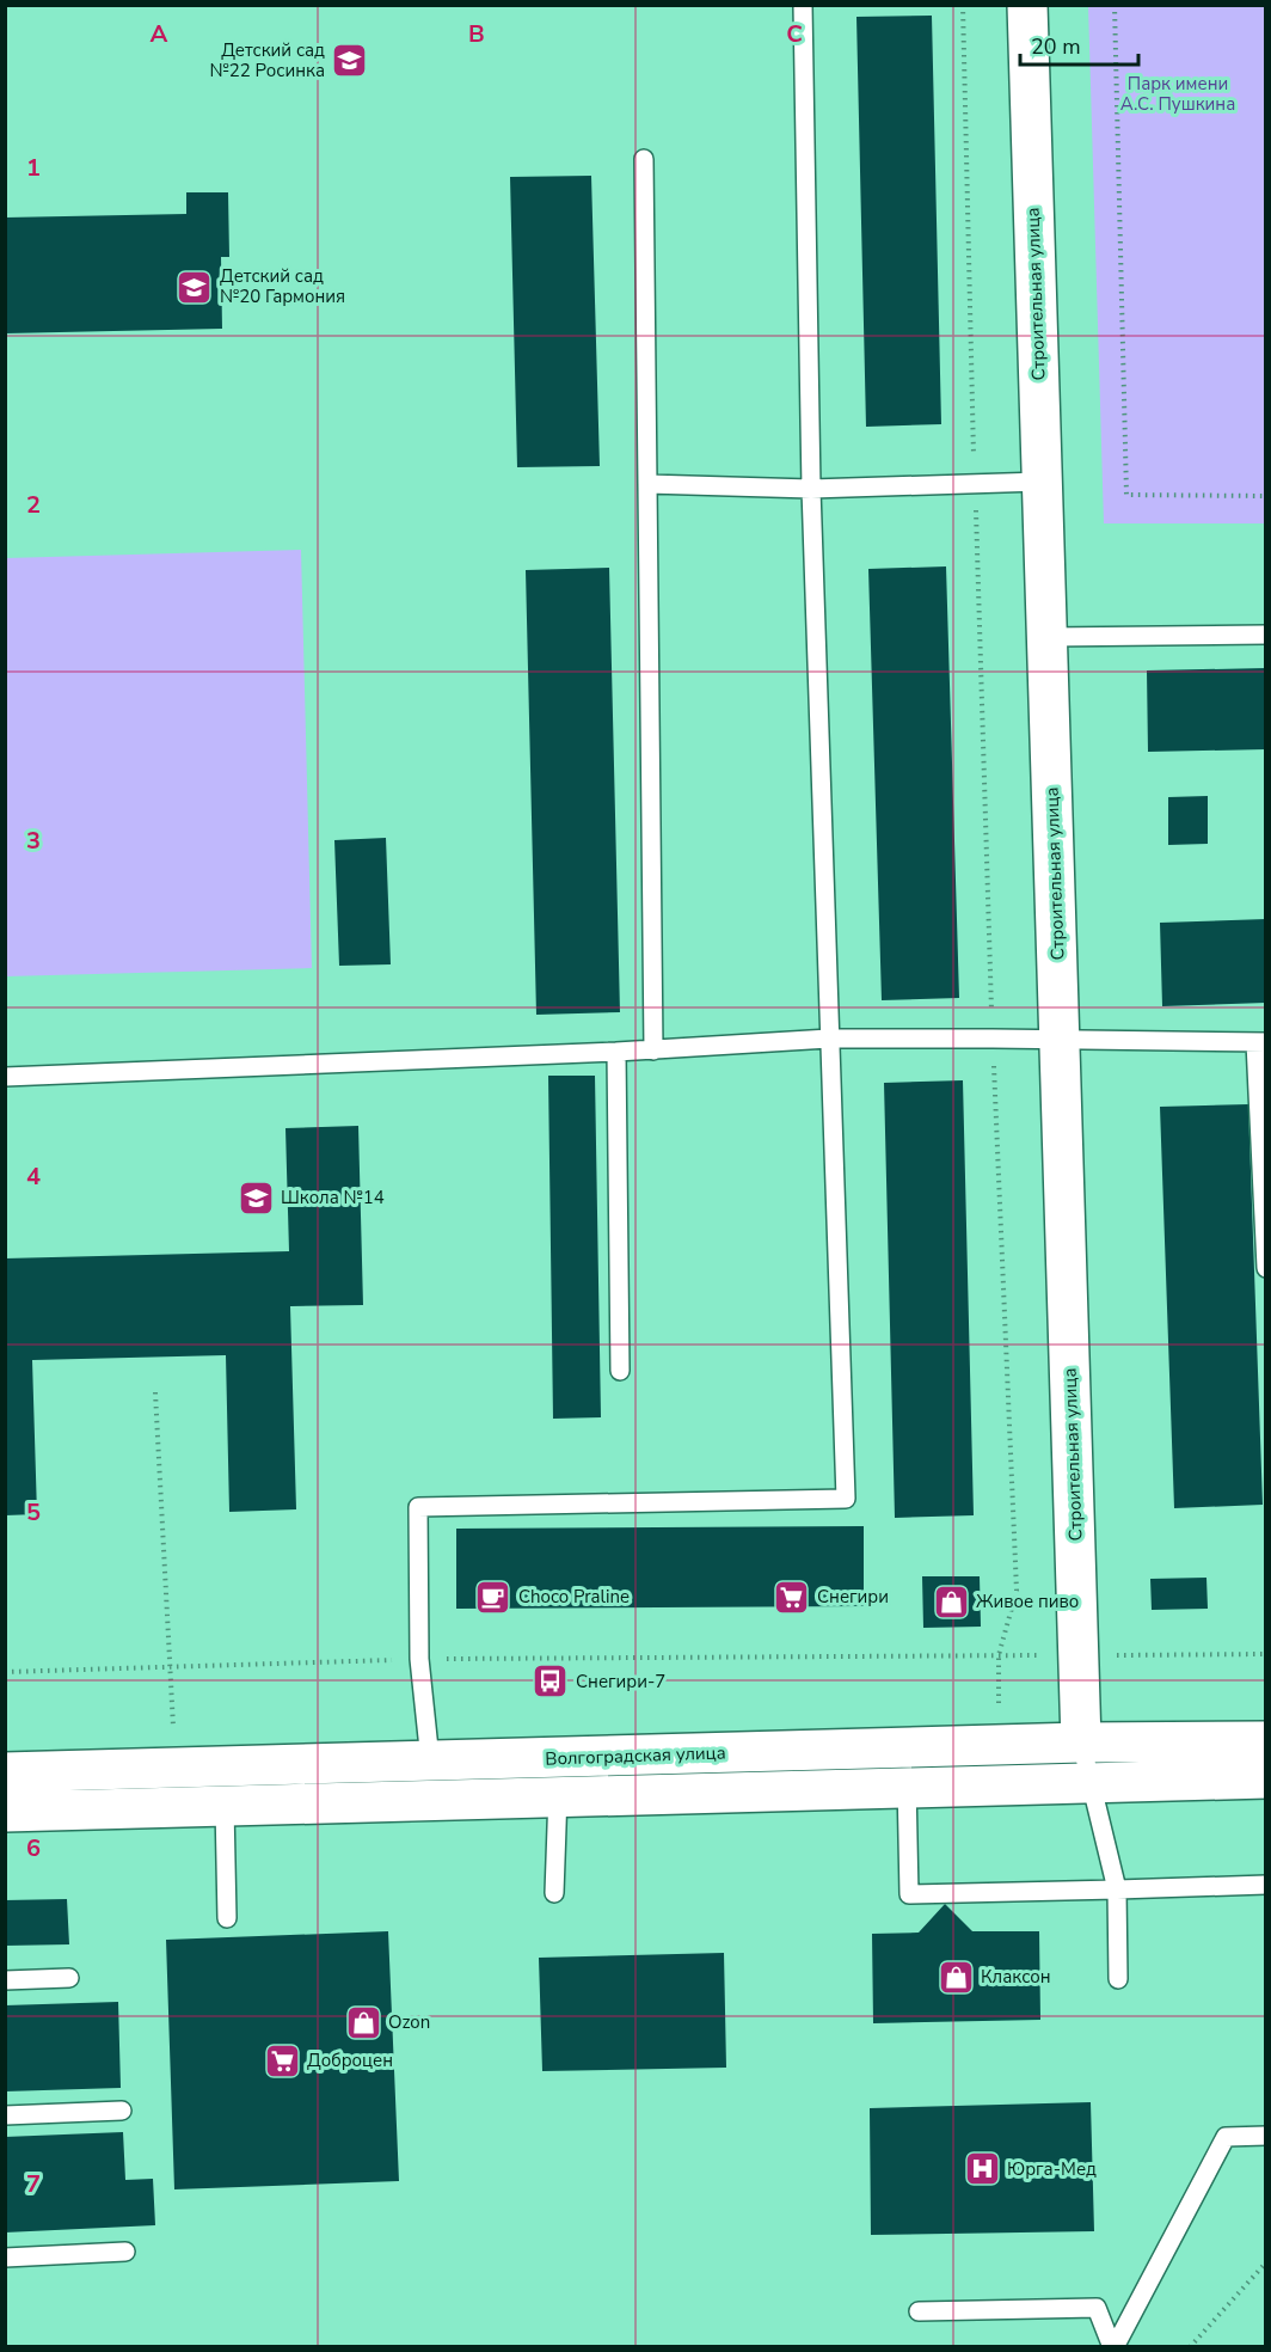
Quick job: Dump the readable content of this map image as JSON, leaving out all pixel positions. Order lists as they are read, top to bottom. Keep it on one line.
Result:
{"streets":{"main road":["Строительная улица","Волгоградская улица"]},"crossings":[["Строительная улица","Волгоградская улица"]],"parks":["Парк имени А.С. Пушкина"],"places":{"school or university":["Детский сад №22 Росинка","Детский сад №20 Гармония","Школа №14"],"cafe":["Choco Praline"],"supermarket":["Снегири","Доброцен"],"shop":["Живое пиво","Клаксон","Ozon"],"bus stop":["Снегири-7"],"hospital":["Юрга-Мед"]},"scale_bar":"20 m","grid":{"columns":["A","B","C"],"rows":["1","2","3","4","5","6","7"]}}
